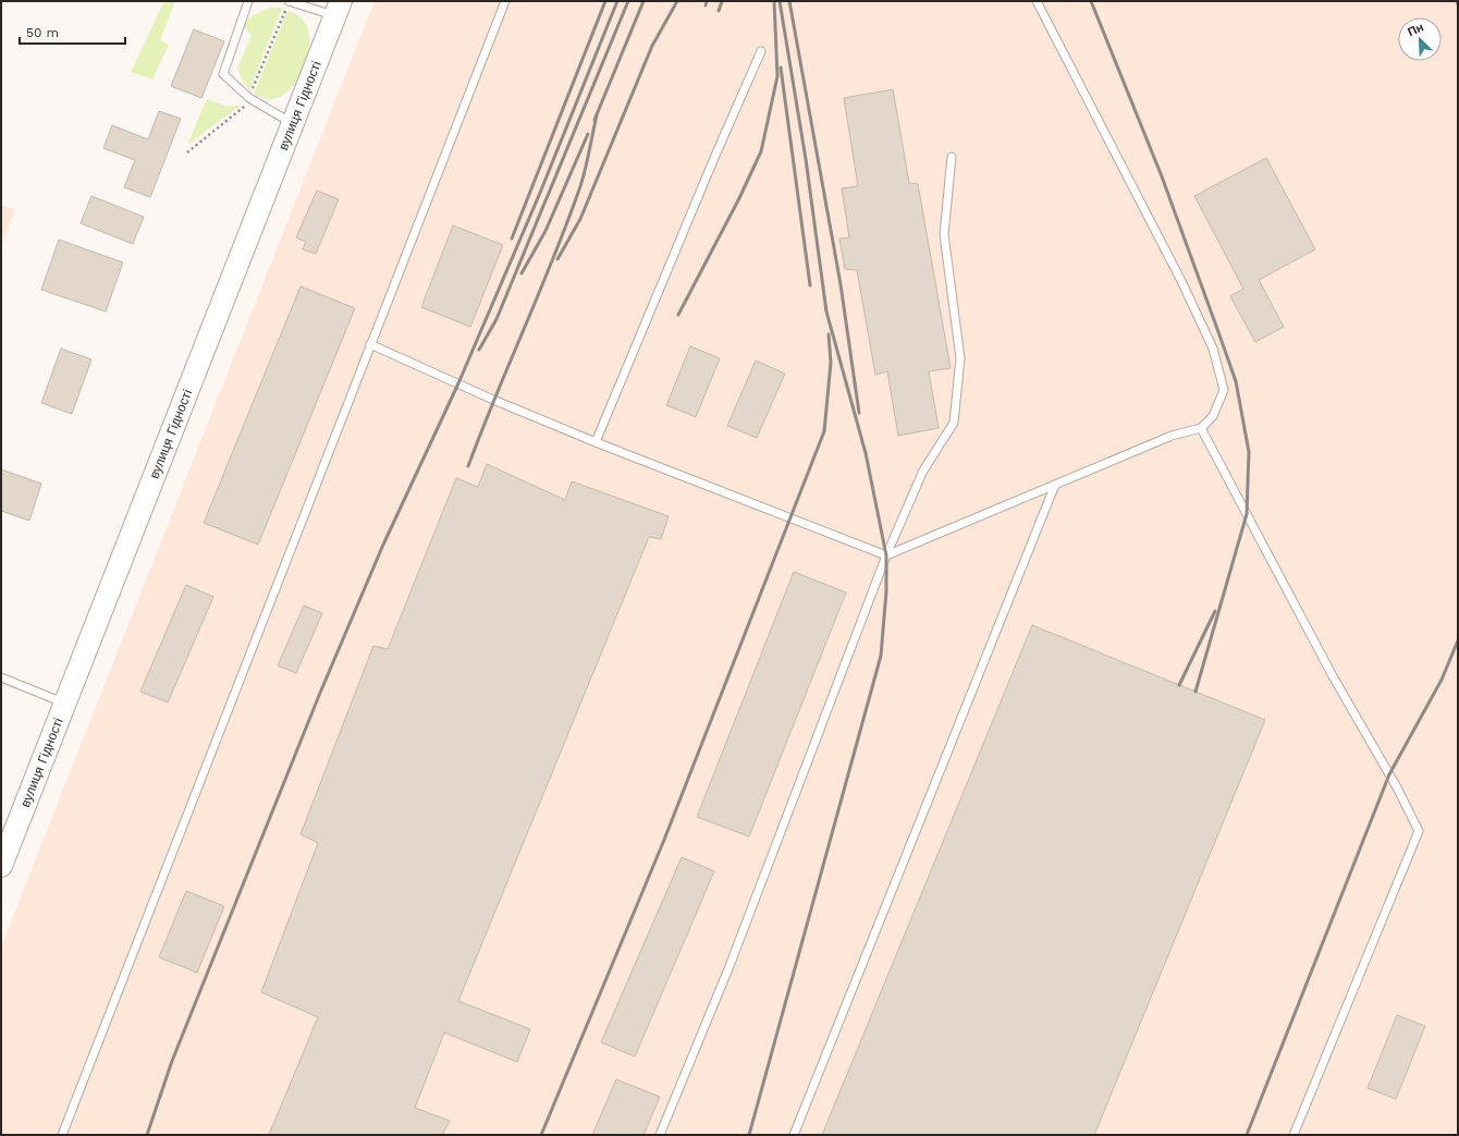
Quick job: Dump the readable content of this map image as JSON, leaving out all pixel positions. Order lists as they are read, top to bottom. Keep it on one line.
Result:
{"streets":{"main road":["вулиця Гідності"]},"scale_bar":"50 m","north":"top left"}
